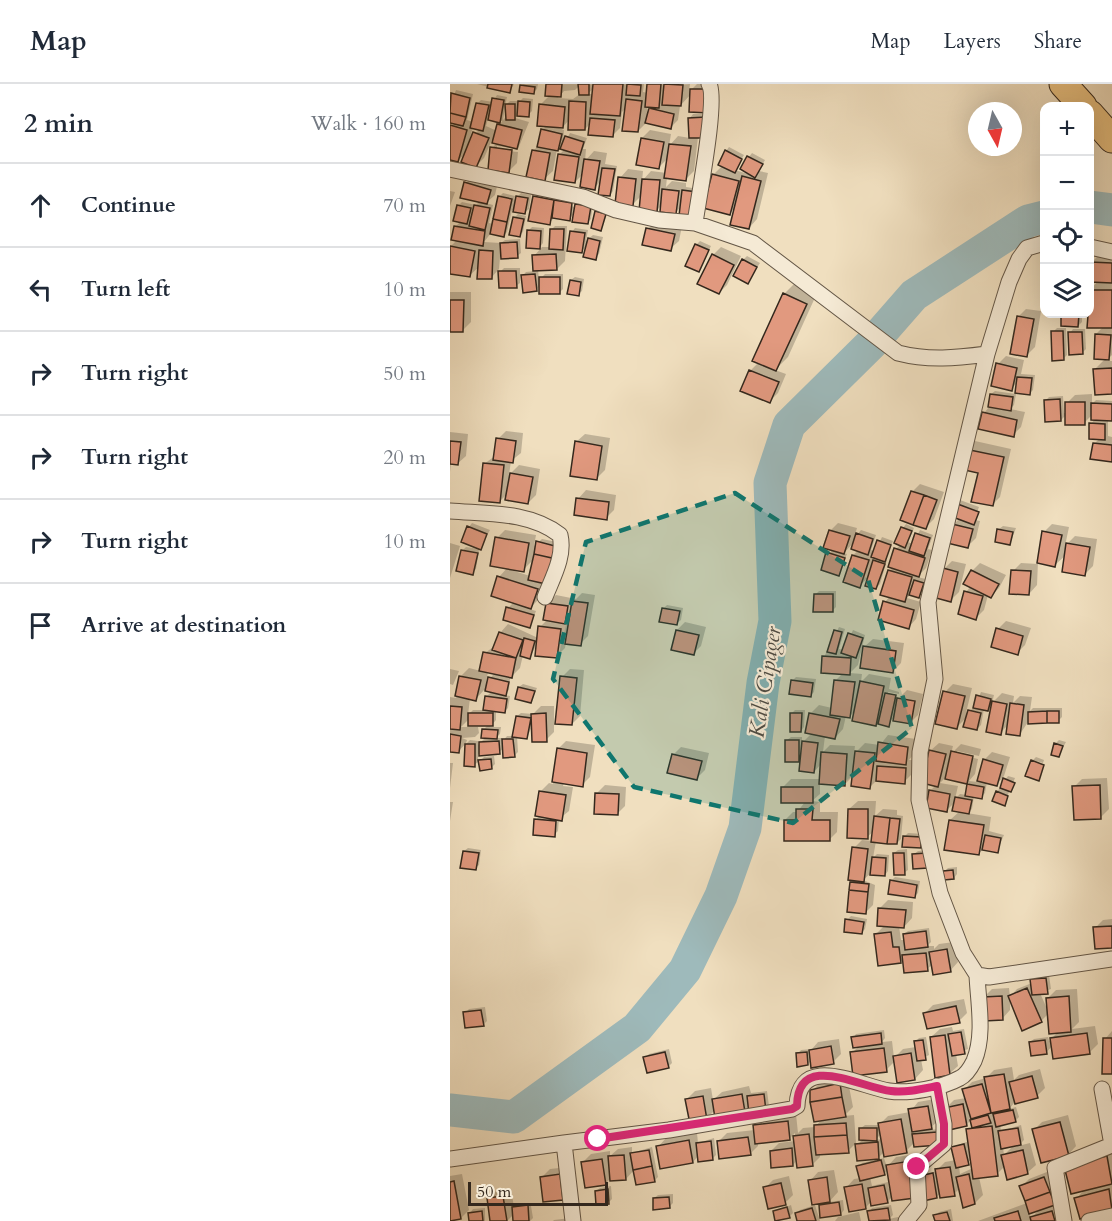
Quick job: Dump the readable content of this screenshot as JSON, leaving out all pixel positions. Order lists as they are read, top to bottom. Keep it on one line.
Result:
{"water":["Kali Cipager"],"scale_bar":"50 m","north":"bottom","page":{"header":"Map","nav":["Map","Layers","Share"],"heading":["2 min","Walk · 160 m"],"map_buttons":["+","−"],"list":[["Continue","70 m"],["Turn left","10 m"],["Turn right","50 m"],["Turn right","20 m"],["Turn right","10 m"],"Arrive at destination"],"scale":"50 m"}}
